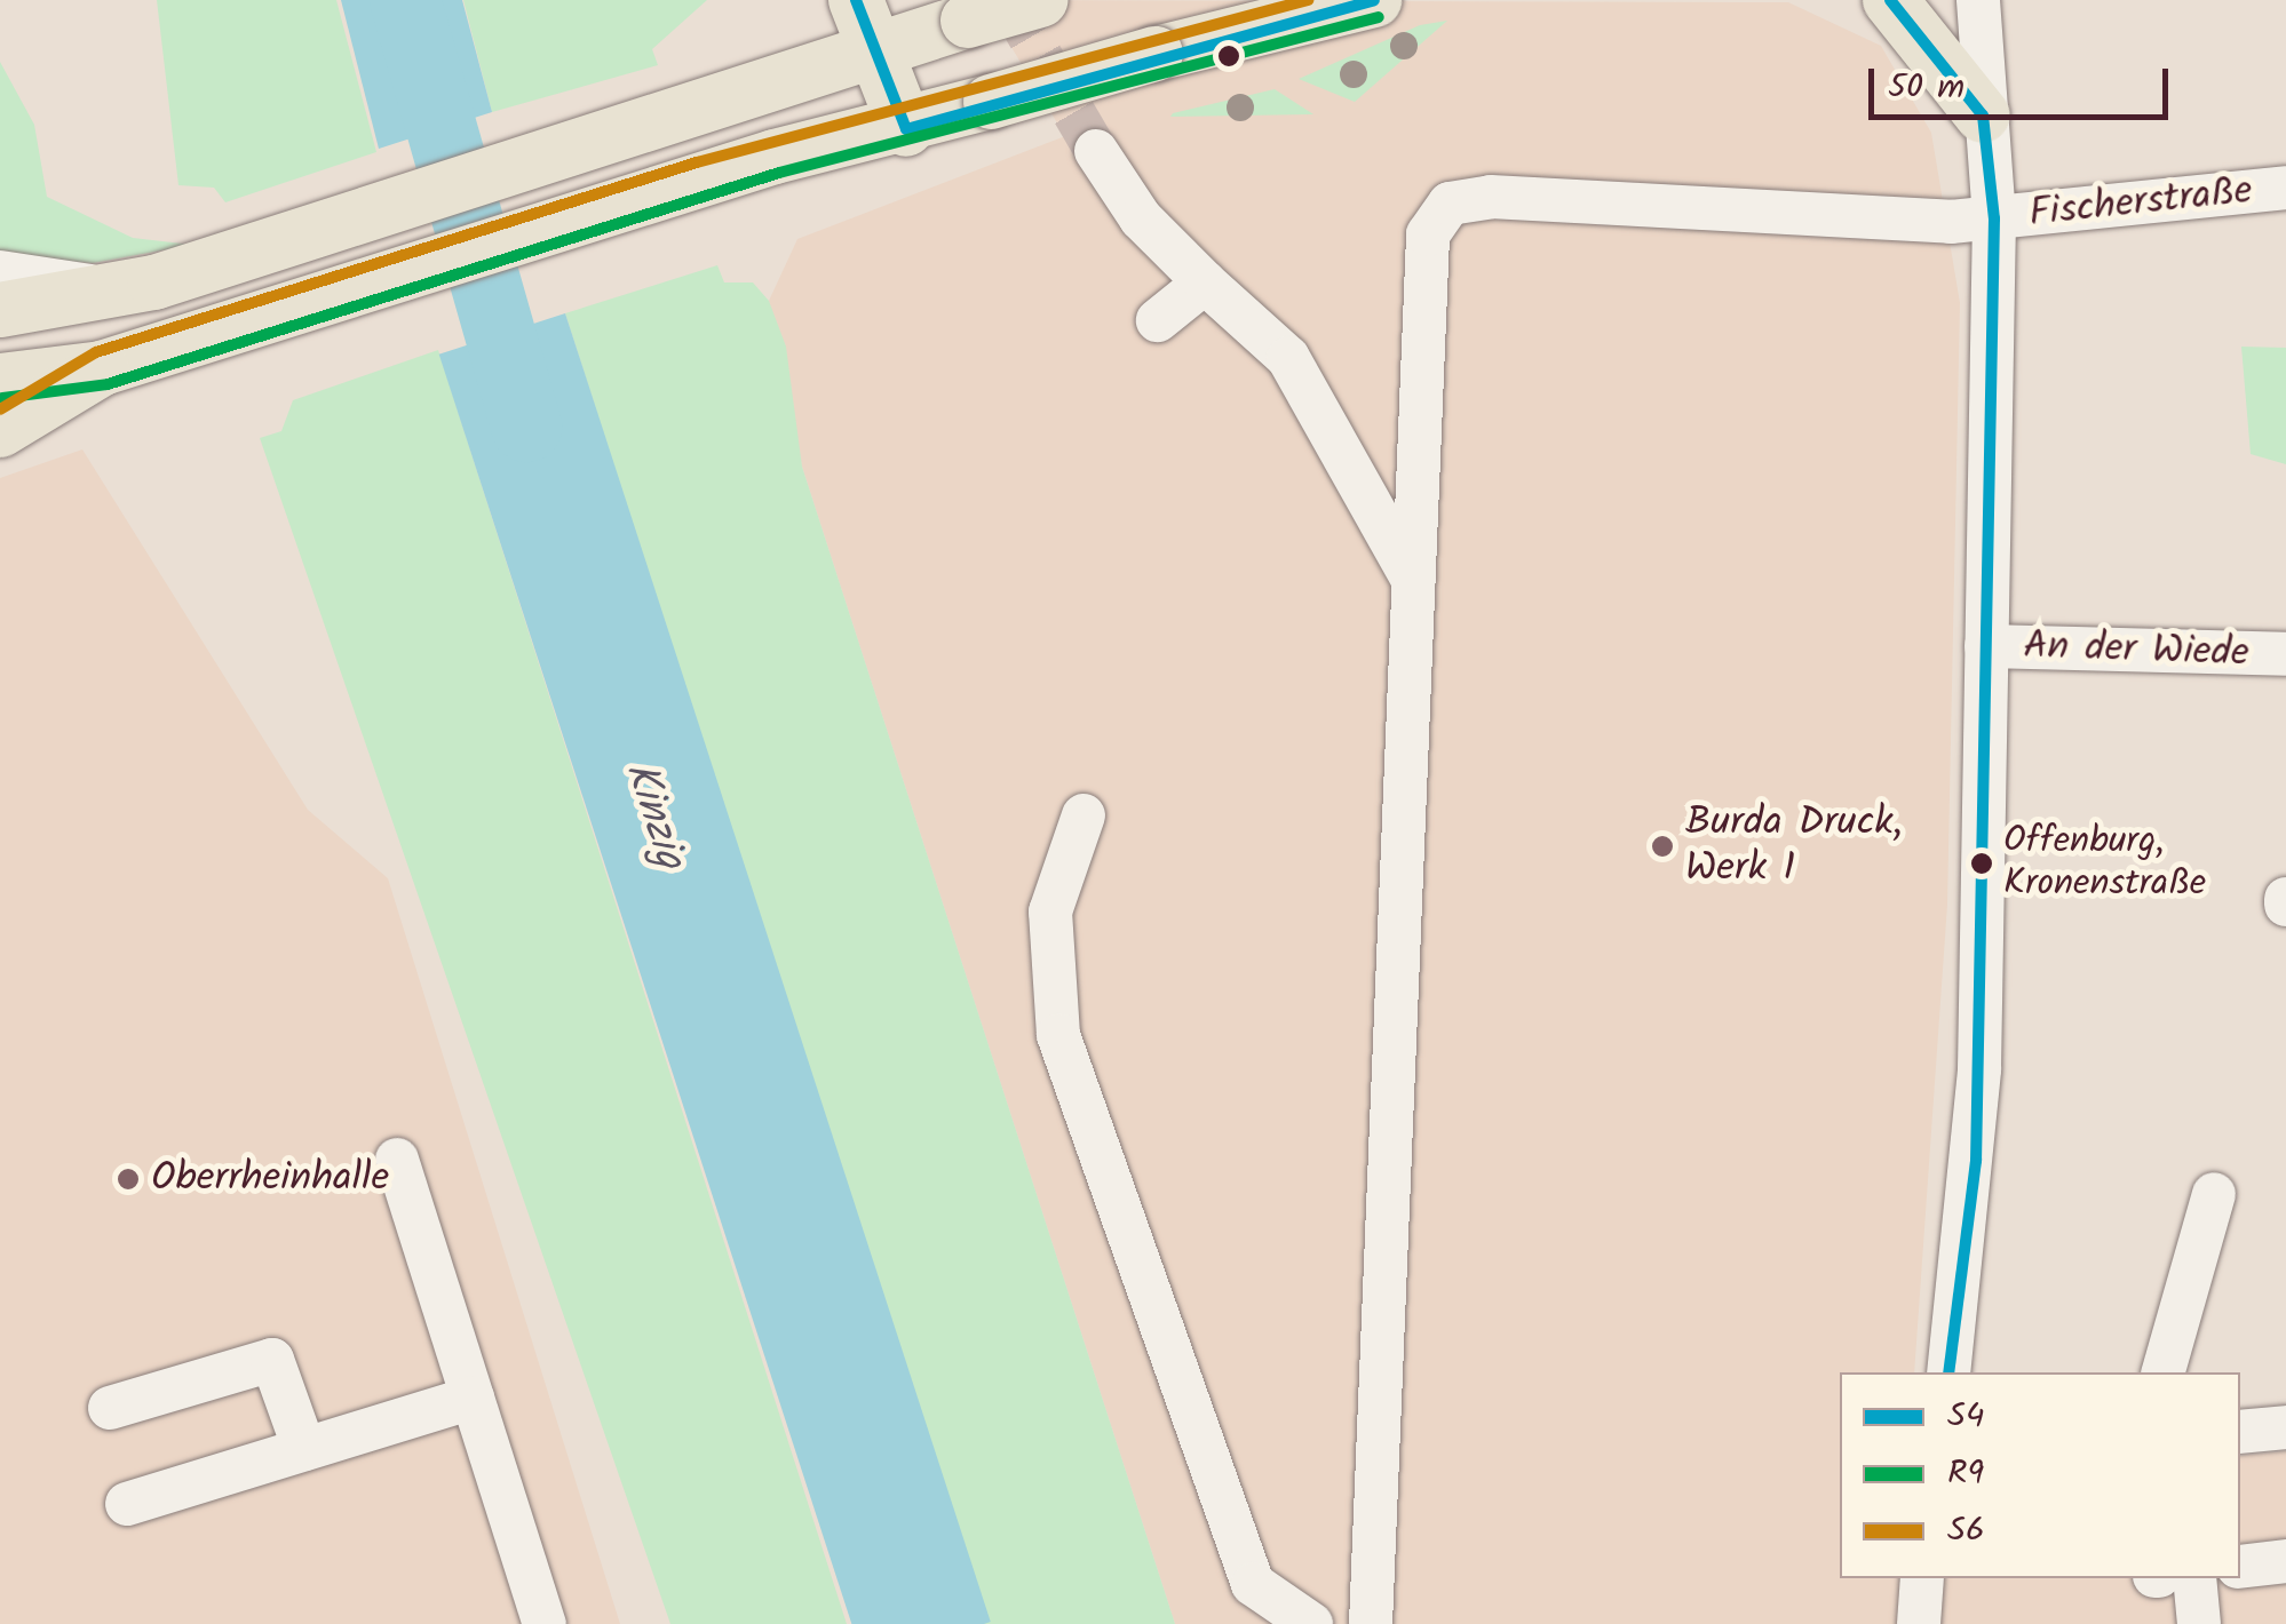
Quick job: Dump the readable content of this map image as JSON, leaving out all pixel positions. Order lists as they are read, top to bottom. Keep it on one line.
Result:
{"streets":{"street":["Fischerstraße","An der Wiede"]},"water":["Kinzig"],"places":["Burda Druck, Werk 1","Offenburg, Kronenstraße","Oberrheinhalle"],"lines":["transit line S4","transit line S6","transit line R9"],"legend":["S4","R9","S6"],"scale_bar":"50 m"}
